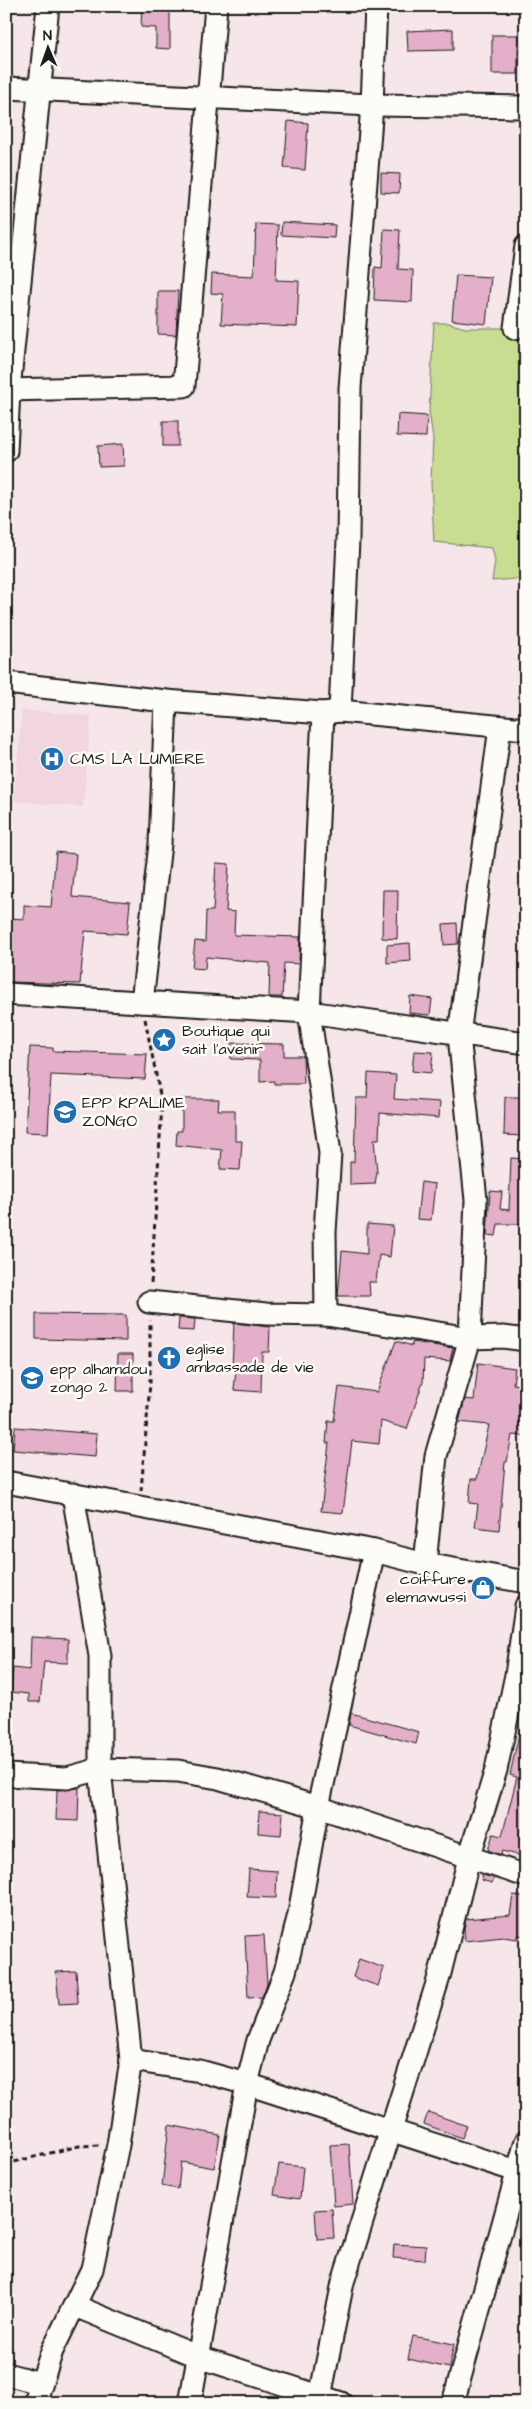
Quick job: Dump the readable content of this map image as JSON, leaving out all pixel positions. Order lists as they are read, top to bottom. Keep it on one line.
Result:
{"places":{"hospital":["CMS LA LUMIERE"],"place":["Boutique qui sait l'avenir"],"school or university":["EPP KPALIME ZONGO","epp alhamdou zongo 2"],"church":["eglise ambassade de vie"],"shop":["coiffure elemawussi"]},"north":"top"}
